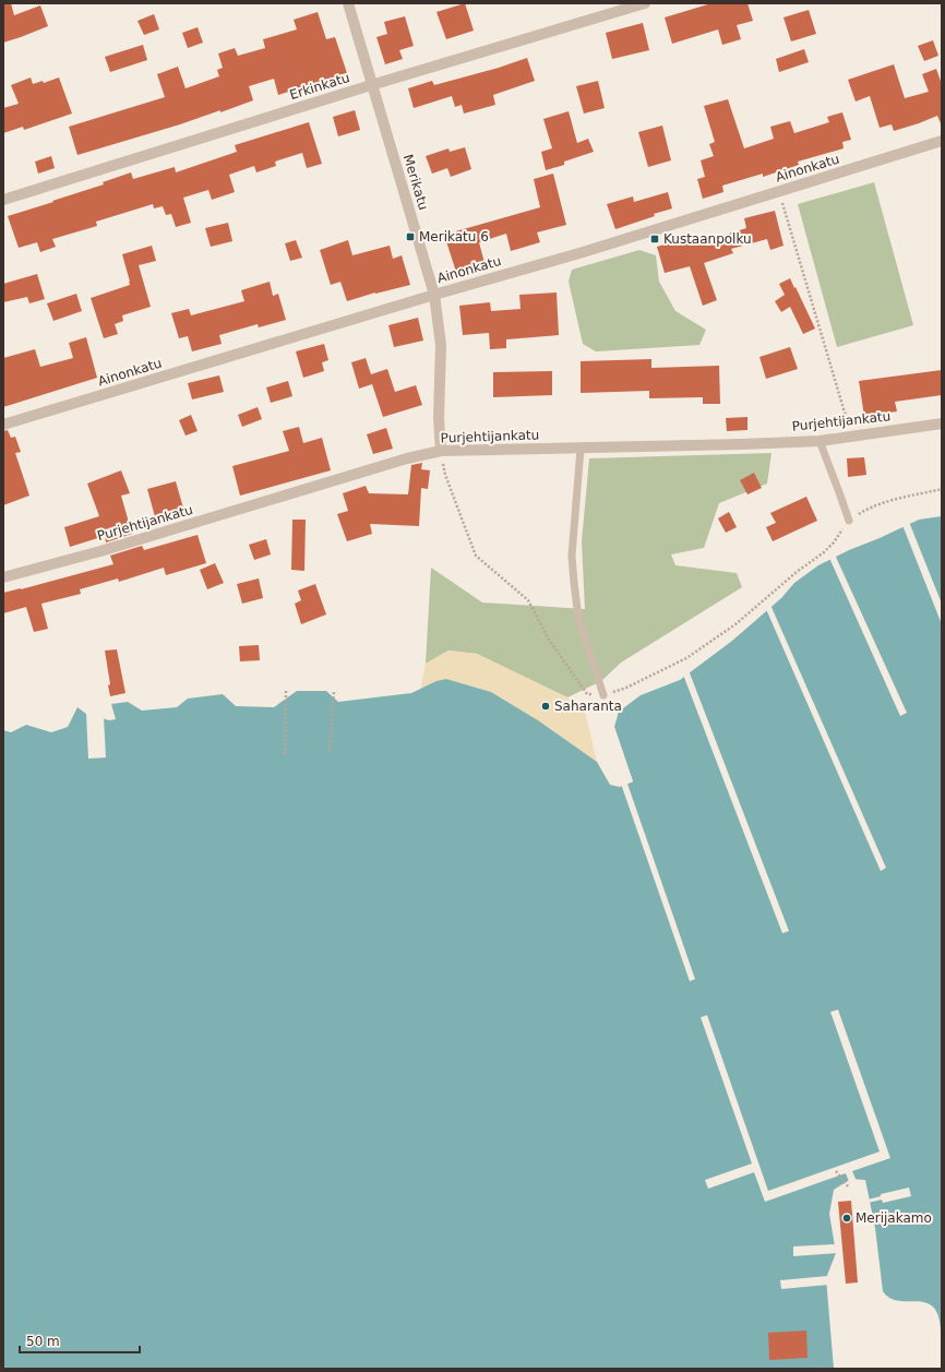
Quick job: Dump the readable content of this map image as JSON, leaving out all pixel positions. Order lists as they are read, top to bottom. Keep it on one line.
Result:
{"streets":{"street":["Erkinkatu","Ainonkatu","Merikatu","Purjehtijankatu"]},"crossings":[["Erkinkatu","Merikatu"],["Ainonkatu","Merikatu"],["Merikatu","Purjehtijankatu"]],"places":{"transit":["Merikatu 6","Kustaanpolku"],"other":["Saharanta","Merijakamo"]},"scale_bar":"50 m"}
